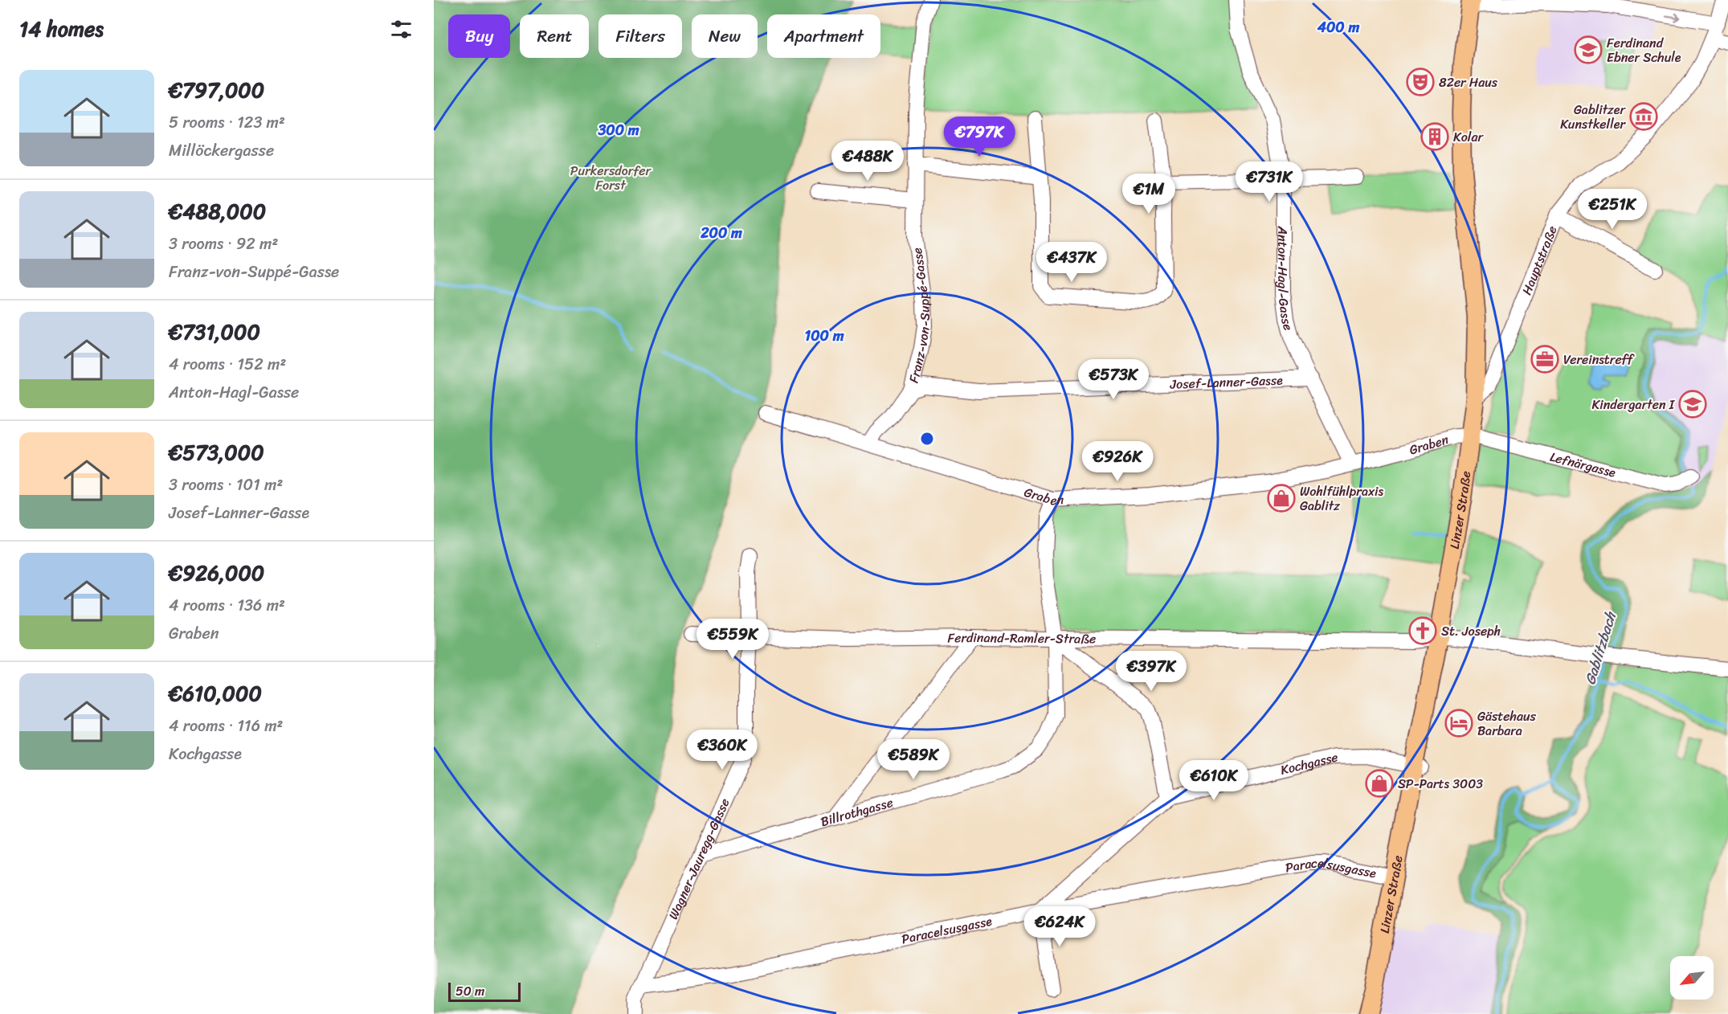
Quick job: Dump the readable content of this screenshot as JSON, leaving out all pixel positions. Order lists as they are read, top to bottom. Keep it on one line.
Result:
{"streets":{"main road":["Linzer Straße"],"street":["Hauptstraße","Anton-Hagl-Gasse","Franz-von-Suppé-Gasse","Josef-Lanner-Gasse","Graben","Lefnärgasse","Ferdinand-Ramler-Straße","Kochgasse","Billrothgasse","Wagner-Jauregg-Gasse","Paracelsusgasse"]},"crossings":[["Hauptstraße","Linzer Straße"],["Anton-Hagl-Gasse","Josef-Lanner-Gasse"],["Anton-Hagl-Gasse","Graben"],["Franz-von-Suppé-Gasse","Josef-Lanner-Gasse"],["Franz-von-Suppé-Gasse","Graben"],["Graben","Lefnärgasse"],["Graben","Linzer Straße"],["Graben","Billrothgasse"],["Lefnärgasse","Linzer Straße"],["Linzer Straße","Ferdinand-Ramler-Straße"],["Linzer Straße","Kochgasse"],["Linzer Straße","Paracelsusgasse"],["Ferdinand-Ramler-Straße","Billrothgasse"],["Ferdinand-Ramler-Straße","Wagner-Jauregg-Gasse"],["Kochgasse","Paracelsusgasse"],["Billrothgasse","Wagner-Jauregg-Gasse"],["Wagner-Jauregg-Gasse","Paracelsusgasse"]],"water":["Gablitzbach"],"parks":["Purkersdorfer Forst"],"places":{"school or university":["Ferdinand Ebner Schule","Kindergarten I"],"theatre":["82er Haus"],"museum":["Gablitzer Kunstkeller"],"building":["Kolar"],"office":["Vereinstreff"],"shop":["Wohlfühlpraxis Gablitz","SP-Parts 3003"],"church":["St. Joseph"],"hotel":["Gästehaus Barbara"]},"scale_bar":"50 m","north":"bottom left","page":{"heading":"14 homes","chip":["Buy","Rent","Filters","New","Apartment"],"list":[{"name":"€797,000","note":"5 rooms · 123 m² · Millöckergasse"},{"name":"€488,000","note":"3 rooms · 92 m² · Franz-von-Suppé-Gasse"},{"name":"€731,000","note":"4 rooms · 152 m² · Anton-Hagl-Gasse"},{"name":"€573,000","note":"3 rooms · 101 m² · Josef-Lanner-Gasse"},{"name":"€926,000","note":"4 rooms · 136 m² · Graben"},{"name":"€610,000","note":"4 rooms · 116 m² · Kochgasse"}],"price":["€797K","€488K","€731K","€1M","€251K","€437K","€573K","€926K","€559K","€397K","€360K","€589K","€610K","€624K"],"scale":"50 m"},"rings":["400 m","300 m","200 m","100 m"]}
